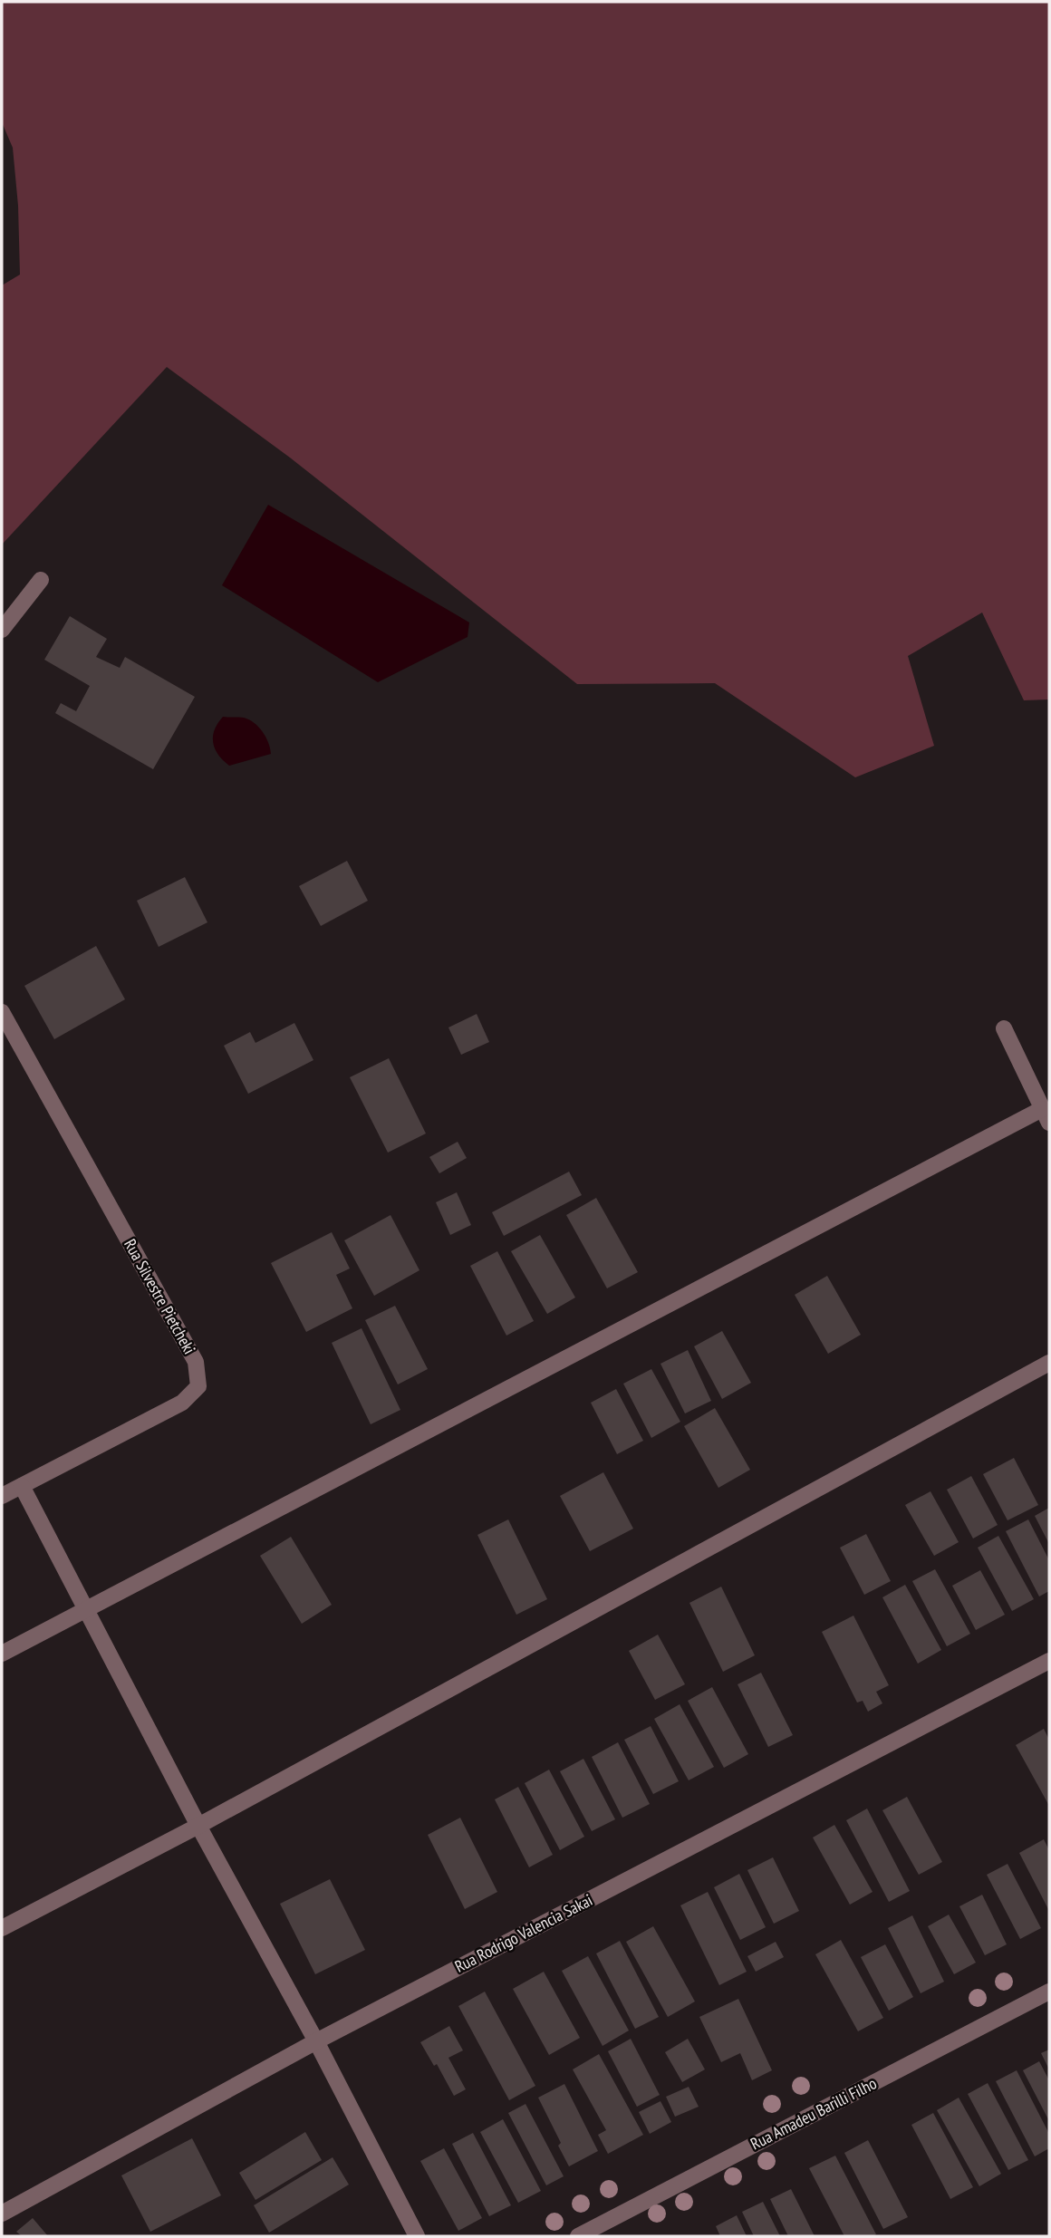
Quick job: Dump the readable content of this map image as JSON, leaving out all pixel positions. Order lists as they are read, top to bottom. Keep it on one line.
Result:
{"streets":{"street":["Rua Silvestre Pietcheki","Rua Rodrigo Valencia Sakai","Rua Amadeu Barilli Filho"]}}
